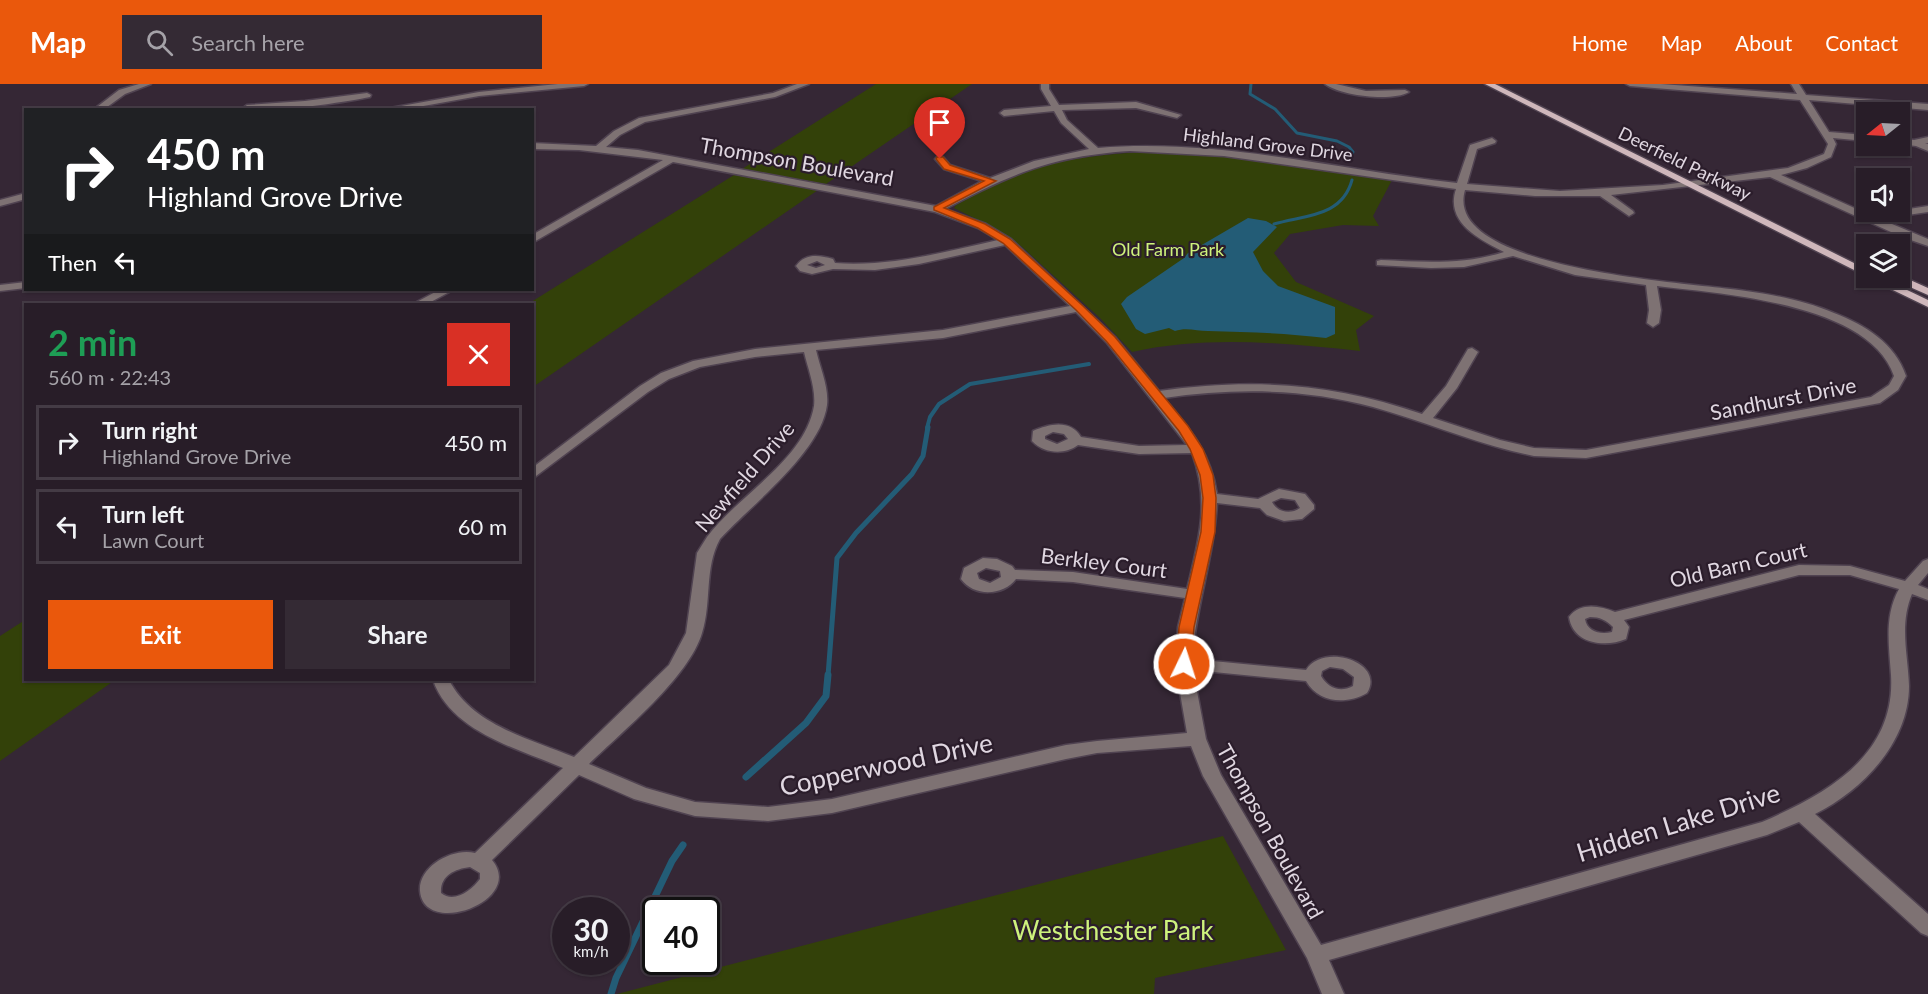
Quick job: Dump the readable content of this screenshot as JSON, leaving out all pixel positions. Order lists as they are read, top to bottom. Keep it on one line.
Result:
{"streets":{"main road":["Deerfield Parkway"],"street":["Highland Grove Drive","Thompson Boulevard","Sandhurst Drive","Newfield Drive","Berkley Court","Old Barn Court","Copperwood Drive","Hidden Lake Drive"]},"crossings":[["Highland Grove Drive","Thompson Boulevard"],["Highland Grove Drive","Deerfield Parkway"],["Highland Grove Drive","Sandhurst Drive"],["Thompson Boulevard","Sandhurst Drive"],["Thompson Boulevard","Berkley Court"],["Thompson Boulevard","Copperwood Drive"],["Thompson Boulevard","Hidden Lake Drive"],["Newfield Drive","Copperwood Drive"],["Old Barn Court","Hidden Lake Drive"]],"parks":["Old Farm Park","Westchester Park"],"north":"left","page":{"header":"Map","search":"Search here","nav":["Home","Map","About","Contact"],"turn":["450 m","Highland Grove Drive"],"then":"Then","heading":["2 min","560 m · 22:43"],"list":[{"name":"Turn right","note":"Highland Grove Drive","value":"450 m"},{"name":"Turn left","note":"Lawn Court","value":"60 m"}],"buttons":["Exit","Share"],"speed":"30 km/h","limit":"40"}}
